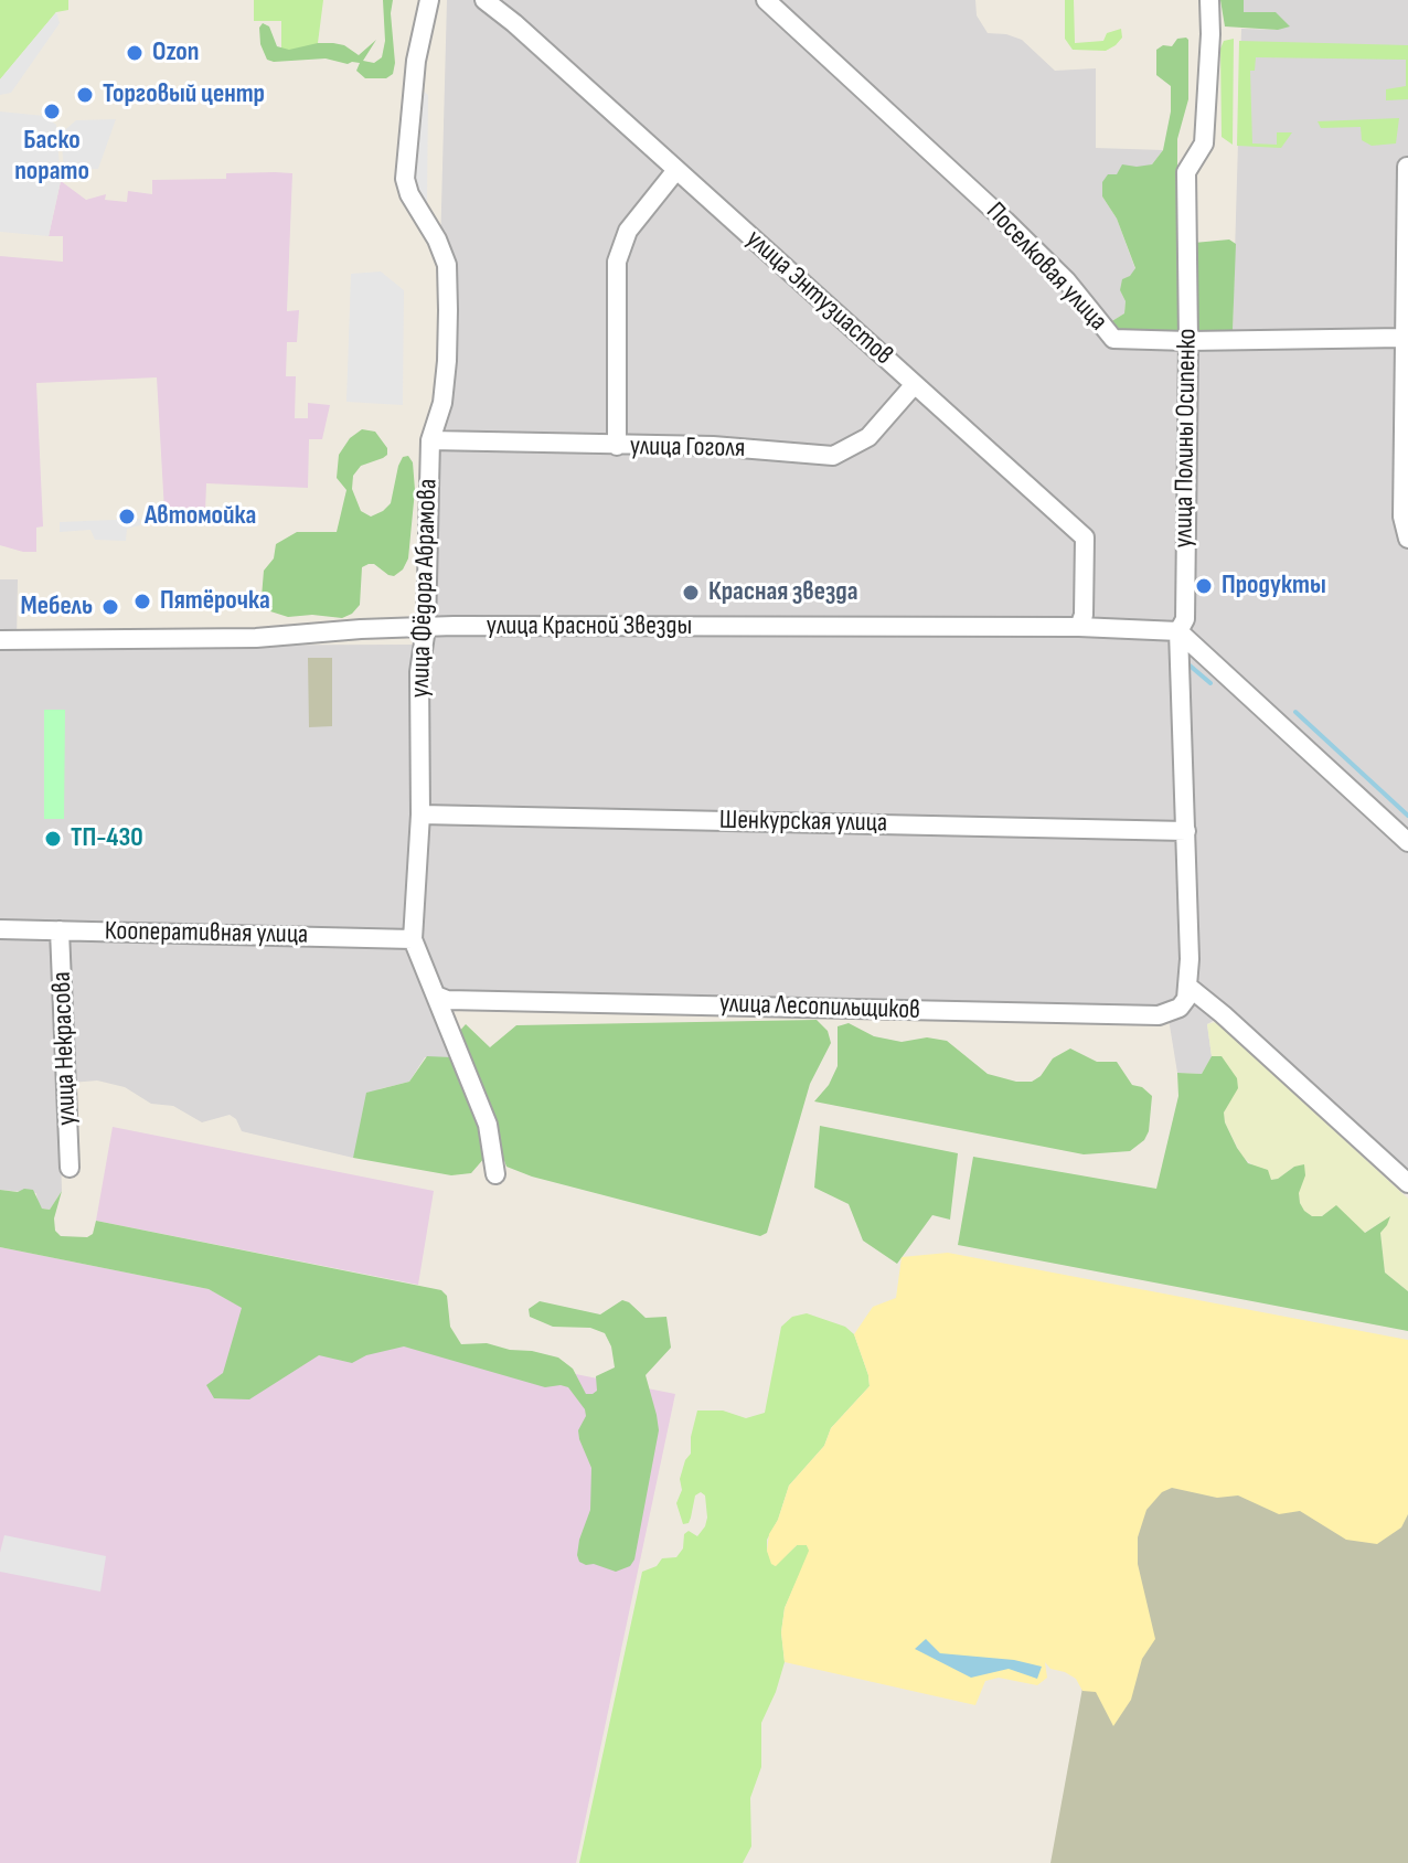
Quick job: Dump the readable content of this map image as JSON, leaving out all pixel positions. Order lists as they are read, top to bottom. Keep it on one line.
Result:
{"streets":{"street":["Поселковая улица","улица Энтузиастов","улица Полины Осипенко","улица Гоголя","улица Фёдора Абрамова","улица Красной Звезды","Шенкурская улица","Кооперативная улица","улица Лесопильщиков","улица Некрасова"]},"crossings":[["Поселковая улица","улица Полины Осипенко"],["улица Энтузиастов","улица Гоголя"],["улица Энтузиастов","улица Красной Звезды"],["улица Полины Осипенко","улица Красной Звезды"],["улица Полины Осипенко","Шенкурская улица"],["улица Полины Осипенко","улица Лесопильщиков"],["улица Гоголя","улица Фёдора Абрамова"],["улица Фёдора Абрамова","улица Красной Звезды"],["улица Фёдора Абрамова","Шенкурская улица"],["улица Фёдора Абрамова","Кооперативная улица"],["улица Фёдора Абрамова","улица Лесопильщиков"],["Кооперативная улица","улица Некрасова"]],"places":["Ozon","Торговый центр","Баско порато","Автомойка","Продукты","Красная звезда","Пятёрочка","Мебель","ТП-430"]}
